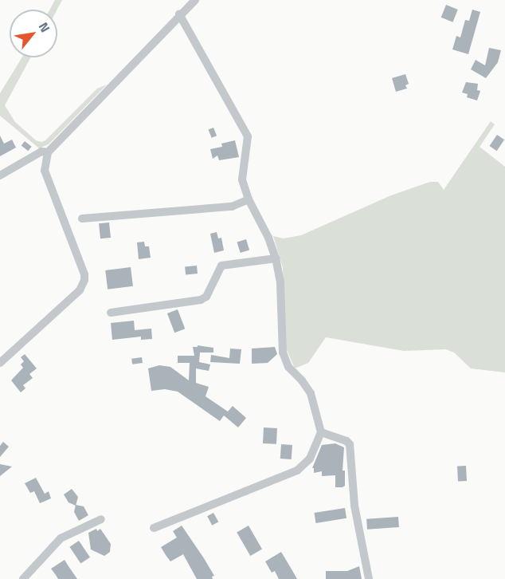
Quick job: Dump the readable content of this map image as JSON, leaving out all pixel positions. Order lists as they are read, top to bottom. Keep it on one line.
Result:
{"north":"top right"}
